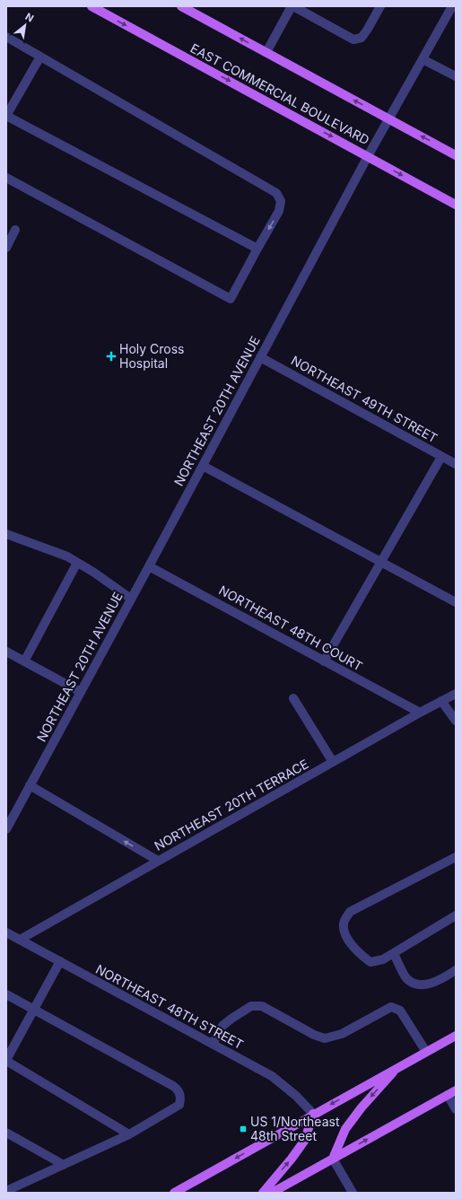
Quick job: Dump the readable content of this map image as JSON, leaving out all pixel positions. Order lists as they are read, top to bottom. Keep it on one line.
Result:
{"streets":{"main road":["EAST COMMERCIAL BOULEVARD"],"street":["NORTHEAST 49TH STREET","NORTHEAST 20TH AVENUE","NORTHEAST 48TH COURT","NORTHEAST 20TH TERRACE","NORTHEAST 48TH STREET"]},"crossings":[["EAST COMMERCIAL BOULEVARD","NORTHEAST 20TH AVENUE"],["NORTHEAST 49TH STREET","NORTHEAST 20TH AVENUE"],["NORTHEAST 20TH AVENUE","NORTHEAST 48TH COURT"],["NORTHEAST 48TH COURT","NORTHEAST 20TH TERRACE"],["NORTHEAST 20TH TERRACE","NORTHEAST 48TH STREET"]],"places":{"health":["Holy Cross Hospital"],"transit":["US 1/Northeast 48th Street"]},"north":"top right"}
